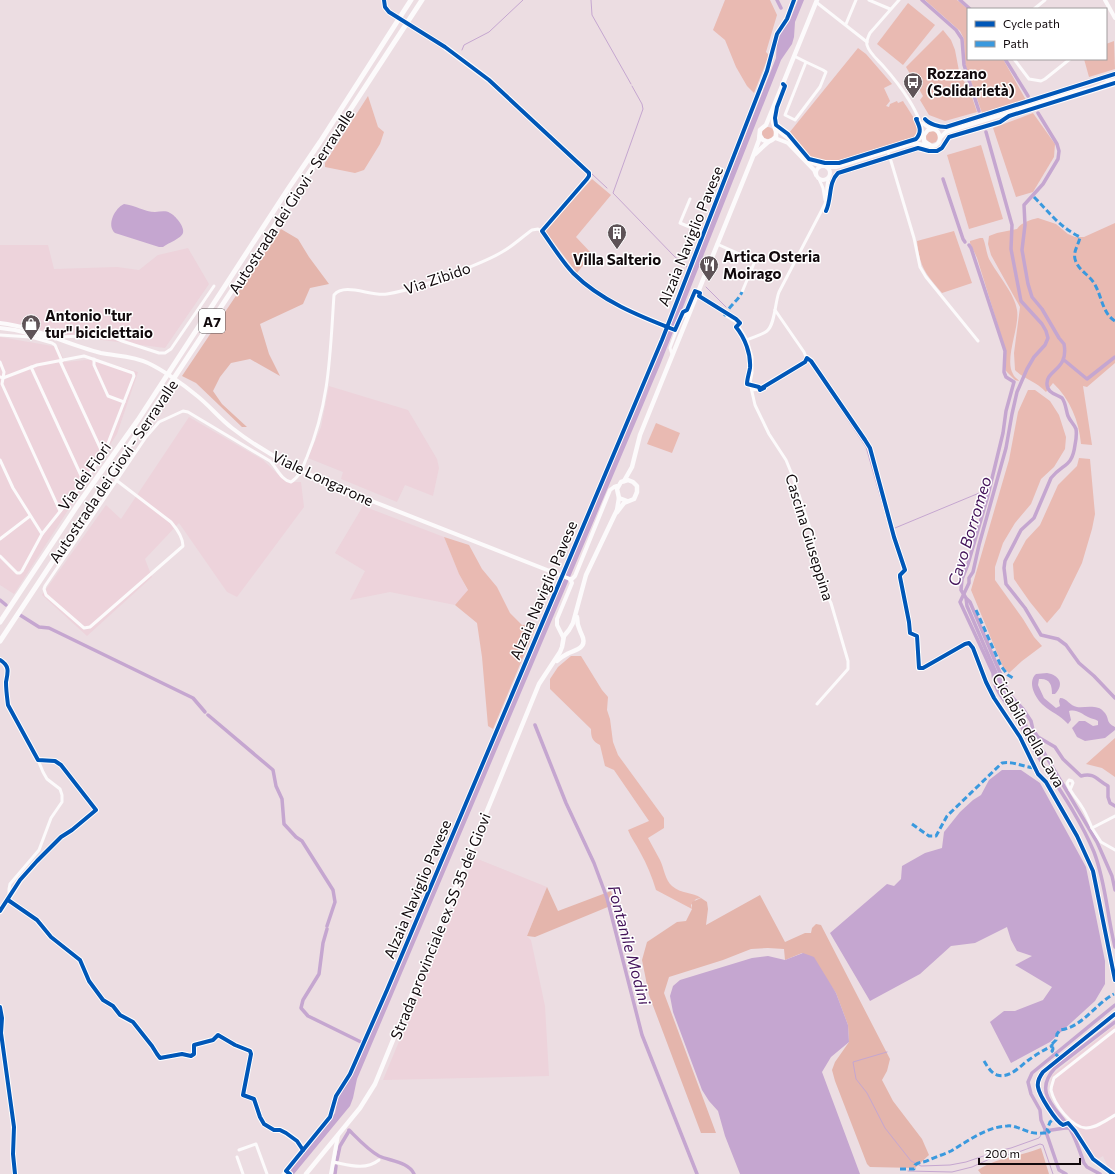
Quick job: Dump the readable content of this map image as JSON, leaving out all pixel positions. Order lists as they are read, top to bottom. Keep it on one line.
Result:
{"streets":{"highway":["Autostrada dei Giovi - Serravalle","A7"],"main road":["Viale Longarone","Strada provinciale ex SS 35 dei Giovi"],"street":["Alzaia Naviglio Pavese","Via Zibido","Via dei Fiori","Cascina Giuseppina"],"cycle path":["Ciclabile della Cava"]},"crossings":[["Alzaia Naviglio Pavese","Via Zibido"],["Via Zibido","Viale Longarone"]],"water":["Cavo Borromeo","Fontanile Modini"],"places":{"bus stop":["Rozzano (Solidarietà)"],"building":["Villa Salterio"],"restaurant":["Artica Osteria Moirago"],"shop":["Antonio \"tur tur\" biciclettaio"]},"legend":["Cycle path","Path"],"scale_bar":"200 m"}
